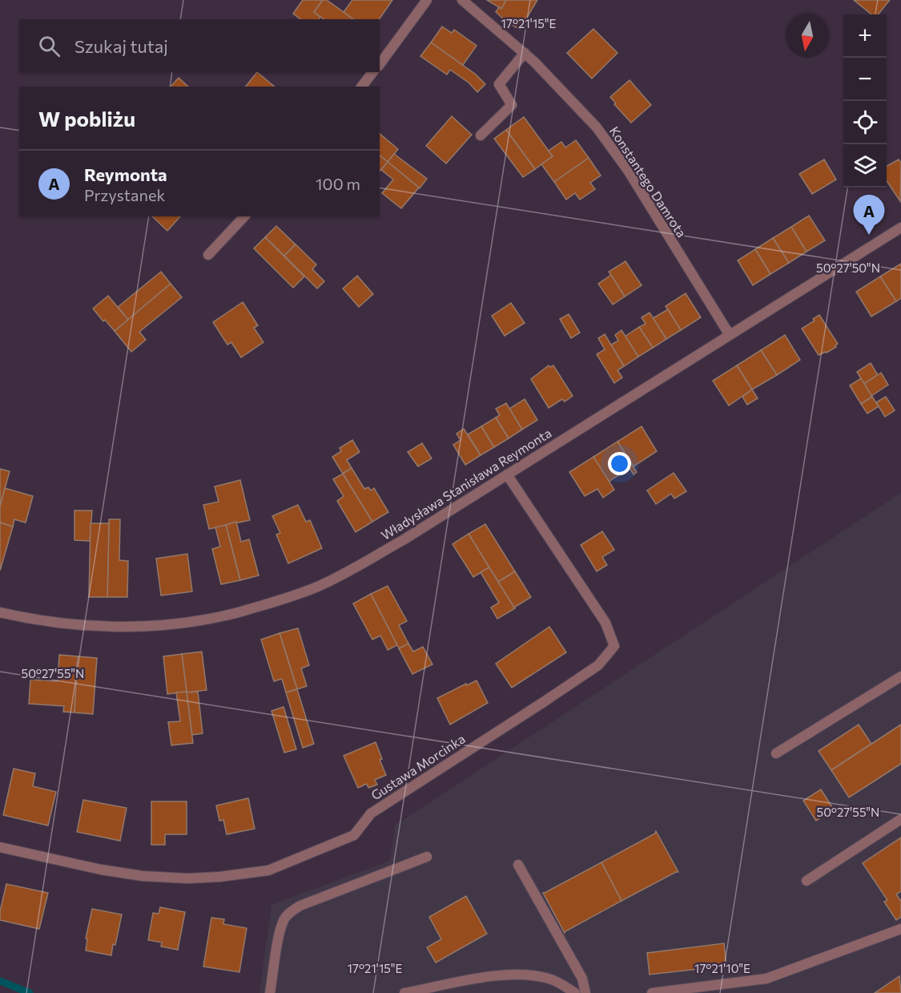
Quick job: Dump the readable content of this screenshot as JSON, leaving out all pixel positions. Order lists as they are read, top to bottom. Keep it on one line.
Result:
{"streets":{"street":["Konstantego Damrota","Władysława Stanisława Reymonta","Gustawa Morcinka"]},"crossings":[["Konstantego Damrota","Władysława Stanisława Reymonta"],["Władysława Stanisława Reymonta","Gustawa Morcinka"]],"north":"bottom","page":{"map_buttons":["+","−"],"search":"Szukaj tutaj","heading":"W pobliżu","list":[{"mark":"A","name":"Reymonta","note":"Przystanek","value":"100 m"}],"pins":"A"},"coordinates":["17°21'15\"E","50°27'50\"N","50°27'55\"N","17°21'10\"E"]}
